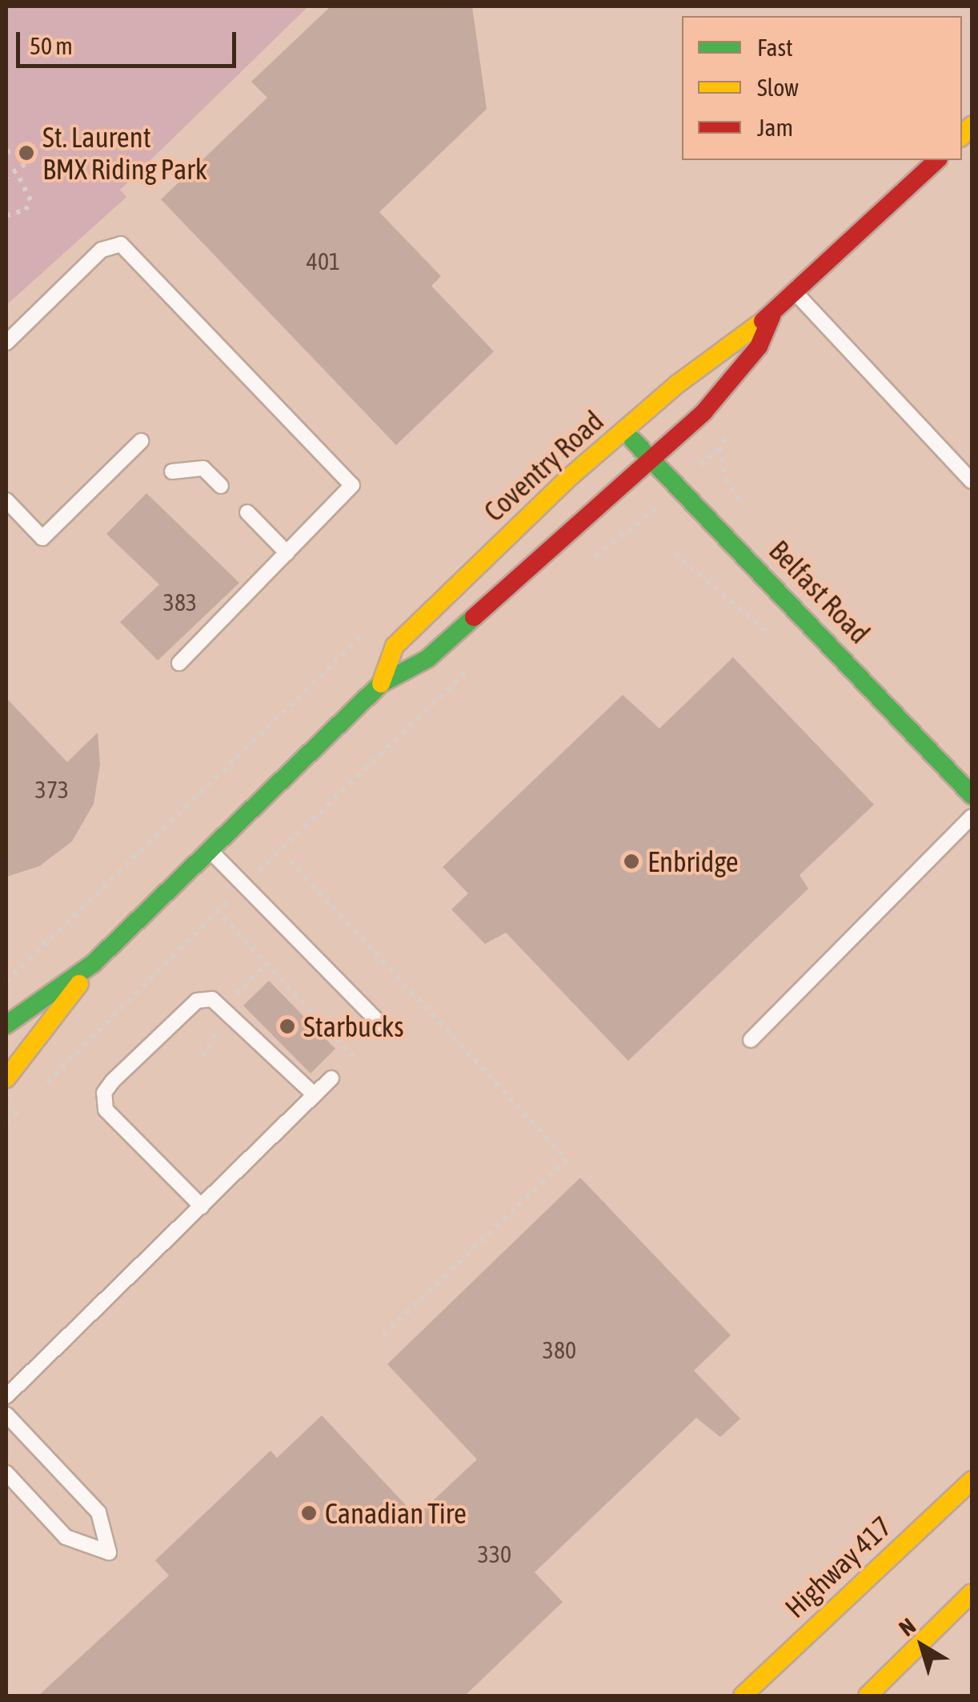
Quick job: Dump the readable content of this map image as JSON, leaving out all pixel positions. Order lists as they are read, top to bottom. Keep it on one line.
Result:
{"streets":{"main road":["Coventry Road","Belfast Road","Highway 417"]},"crossings":[["Coventry Road","Belfast Road"]],"places":["St. Laurent BMX Riding Park","Enbridge","Starbucks","Canadian Tire"],"house_numbers":["401","383","373","380","330"],"legend":["Fast","Slow","Jam"],"scale_bar":"50 m","north":"top left"}
